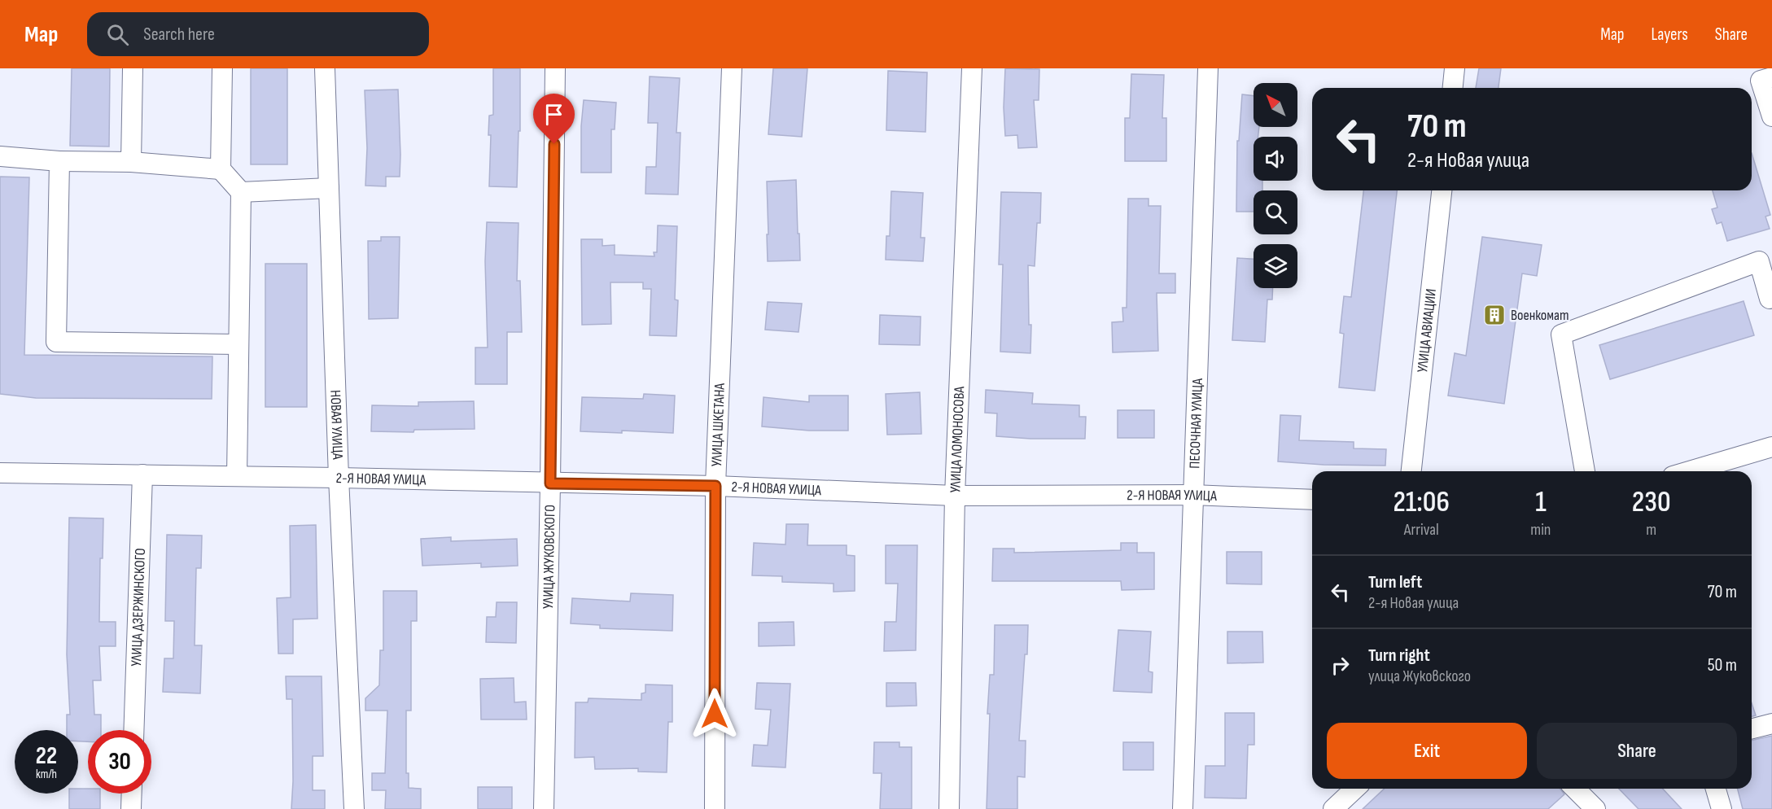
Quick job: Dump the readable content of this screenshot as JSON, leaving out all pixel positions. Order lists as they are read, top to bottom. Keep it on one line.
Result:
{"streets":{"street":["УЛИЦА АВИАЦИИ","НОВАЯ УЛИЦА","УЛИЦА ШКЕТАНА","ПЕСОЧНАЯ УЛИЦА","УЛИЦА ЛОМОНОСОВА","2-Я НОВАЯ УЛИЦА","УЛИЦА ЖУКОВСКОГО","УЛИЦА ДЗЕРЖИНСКОГО"]},"crossings":[["НОВАЯ УЛИЦА","2-Я НОВАЯ УЛИЦА"],["УЛИЦА ШКЕТАНА","2-Я НОВАЯ УЛИЦА"],["ПЕСОЧНАЯ УЛИЦА","2-Я НОВАЯ УЛИЦА"],["УЛИЦА ЛОМОНОСОВА","2-Я НОВАЯ УЛИЦА"],["2-Я НОВАЯ УЛИЦА","УЛИЦА ЖУКОВСКОГО"],["2-Я НОВАЯ УЛИЦА","УЛИЦА ДЗЕРЖИНСКОГО"]],"places":{"building":["Военкомат"]},"north":"top left","page":{"header":"Map","search":"Search here","nav":["Map","Layers","Share"],"turn":["70 m","2-я Новая улица"],"eta":["21:06","Arrival","1","min","230","m"],"list":[{"name":"Turn left","note":"2-я Новая улица","value":"70 m"},{"name":"Turn right","note":"улица Жуковского","value":"50 m"}],"buttons":["Exit","Share"],"speed":"22 km/h","limit":"30"}}
